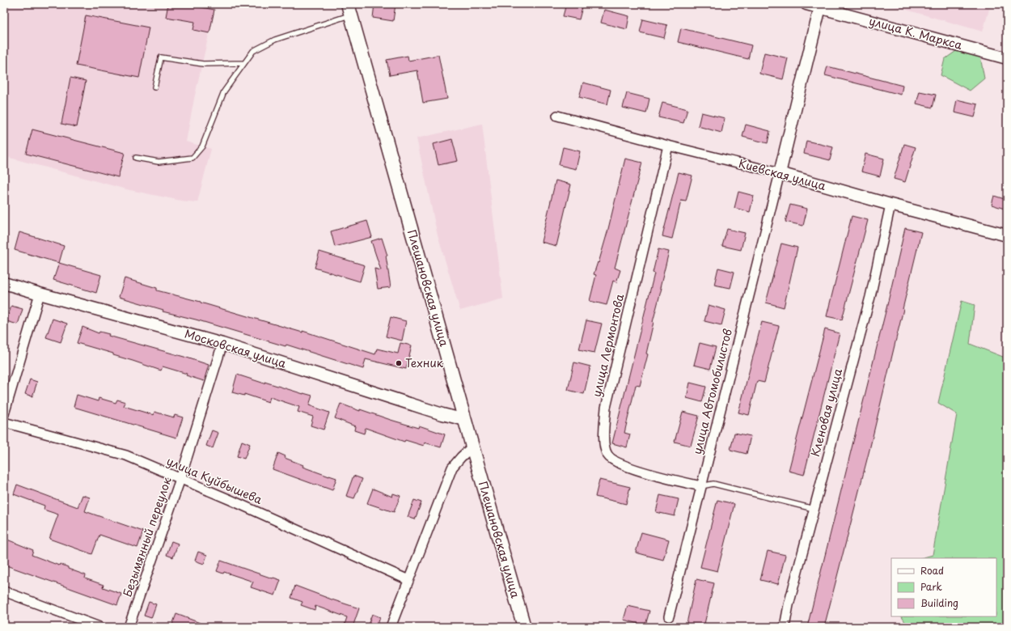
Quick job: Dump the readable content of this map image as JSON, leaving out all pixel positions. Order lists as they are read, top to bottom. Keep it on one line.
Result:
{"streets":{"main road":["Плешановская улица"],"street":["улица К. Маркса","Киевская улица","улица Лермонтова","Московская улица","улица Автомобилистов","Кленовая улица","улица Куйбышева","Безымянный переулок"]},"crossings":[["Киевская улица","улица Лермонтова"],["Киевская улица","улица Автомобилистов"],["Киевская улица","Кленовая улица"],["Плешановская улица","Московская улица"],["улица Лермонтова","улица Автомобилистов"],["Московская улица","Безымянный переулок"],["улица Куйбышева","Безымянный переулок"]],"places":["Техник"],"legend":["Road","Park","Building"]}
